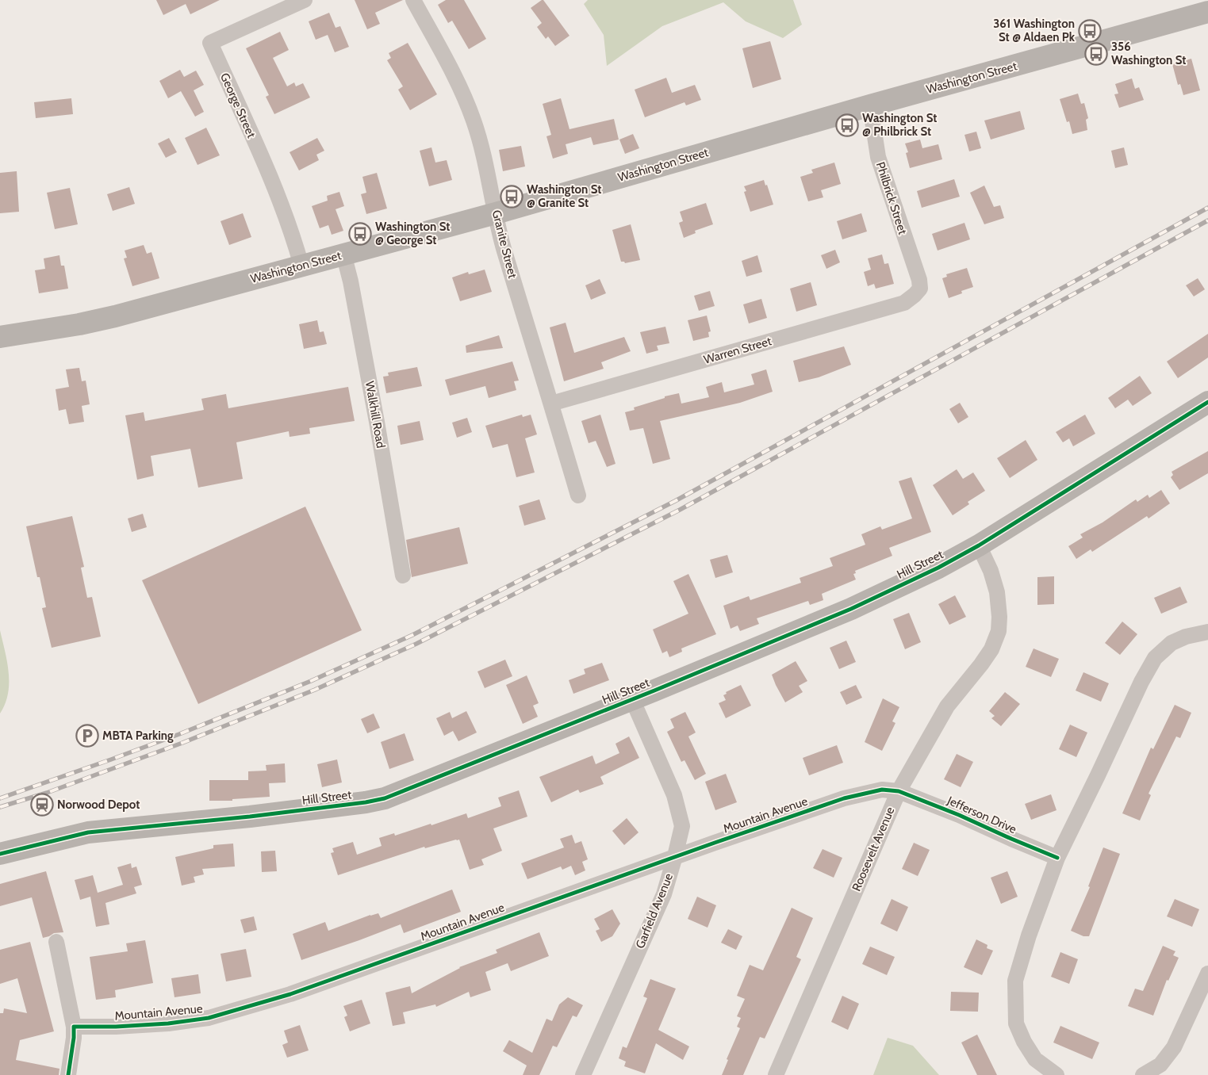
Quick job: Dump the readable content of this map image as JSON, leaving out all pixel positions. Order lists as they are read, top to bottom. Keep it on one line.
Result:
{"streets":{"street":["Washington Street","George Street","Philbrick Street","Granite Street","Warren Street","Walkhill Road","Hill Street","Mountain Avenue","Jefferson Drive","Roosevelt Avenue","Garfield Avenue"]},"crossings":[["Washington Street","George Street"],["Washington Street","Philbrick Street"],["Washington Street","Granite Street"],["Washington Street","Walkhill Road"],["Philbrick Street","Warren Street"],["Granite Street","Warren Street"],["Hill Street","Roosevelt Avenue"],["Hill Street","Garfield Avenue"],["Mountain Avenue","Jefferson Drive"],["Mountain Avenue","Roosevelt Avenue"],["Mountain Avenue","Garfield Avenue"],["Jefferson Drive","Roosevelt Avenue"]],"places":{"bus stop":["361 Washington St @ Aldaen Pk","356 Washington St","Washington St @ Philbrick St","Washington St @ Granite St","Washington St @ George St"],"parking":["MBTA Parking"],"station":["Norwood Depot"]}}
